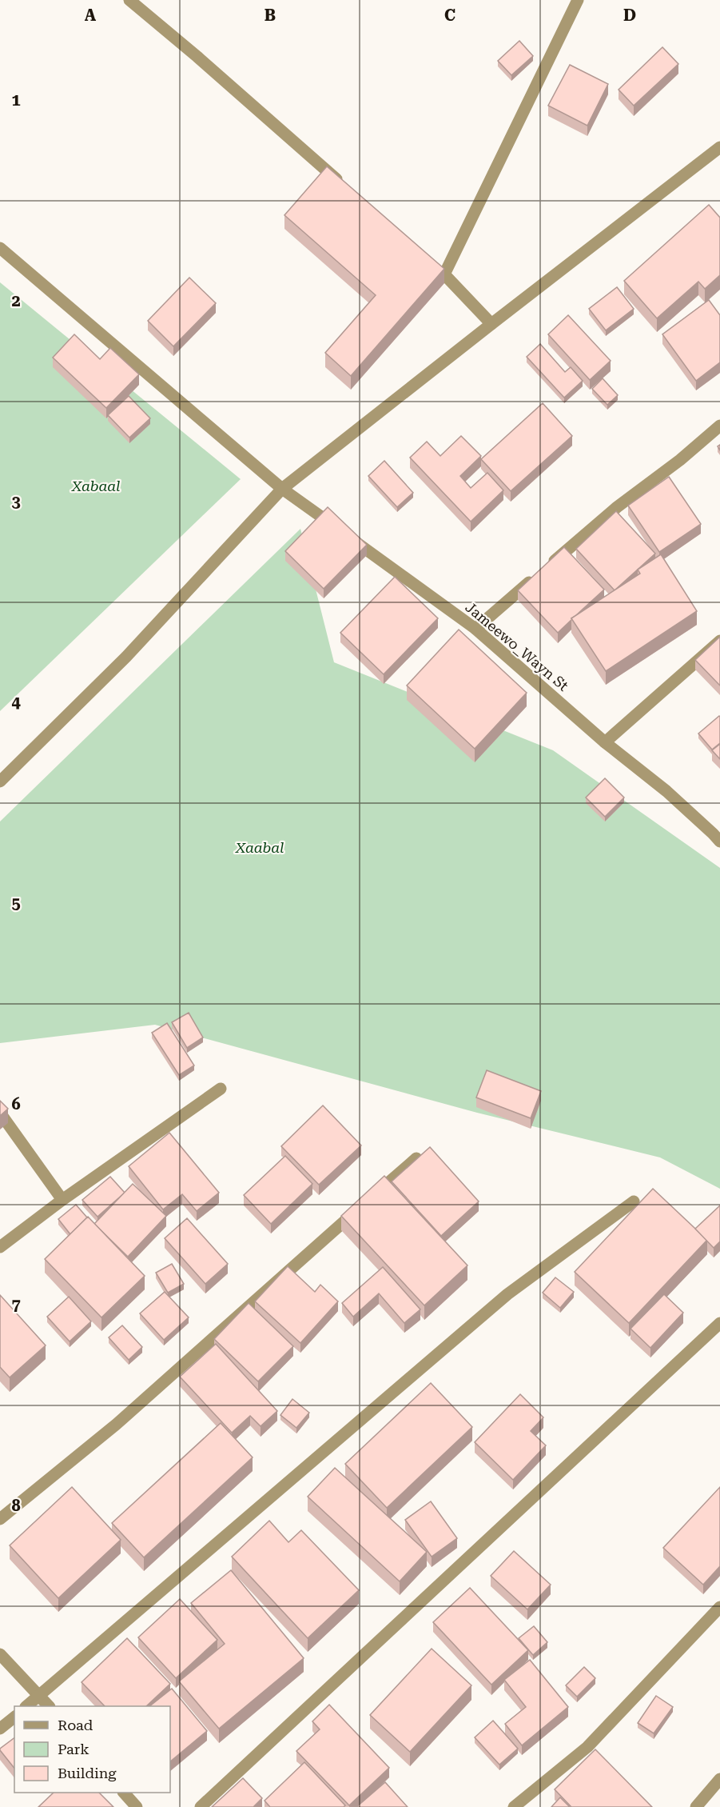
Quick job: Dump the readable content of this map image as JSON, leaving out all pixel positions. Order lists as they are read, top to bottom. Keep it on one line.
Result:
{"streets":{"street":["Jameewo_Wayn St"]},"parks":["Xabaal","Xaabal"],"legend":["Road","Park","Building"],"grid":{"columns":["A","B","C","D"],"rows":["1","2","3","4","5","6","7","8"]}}
